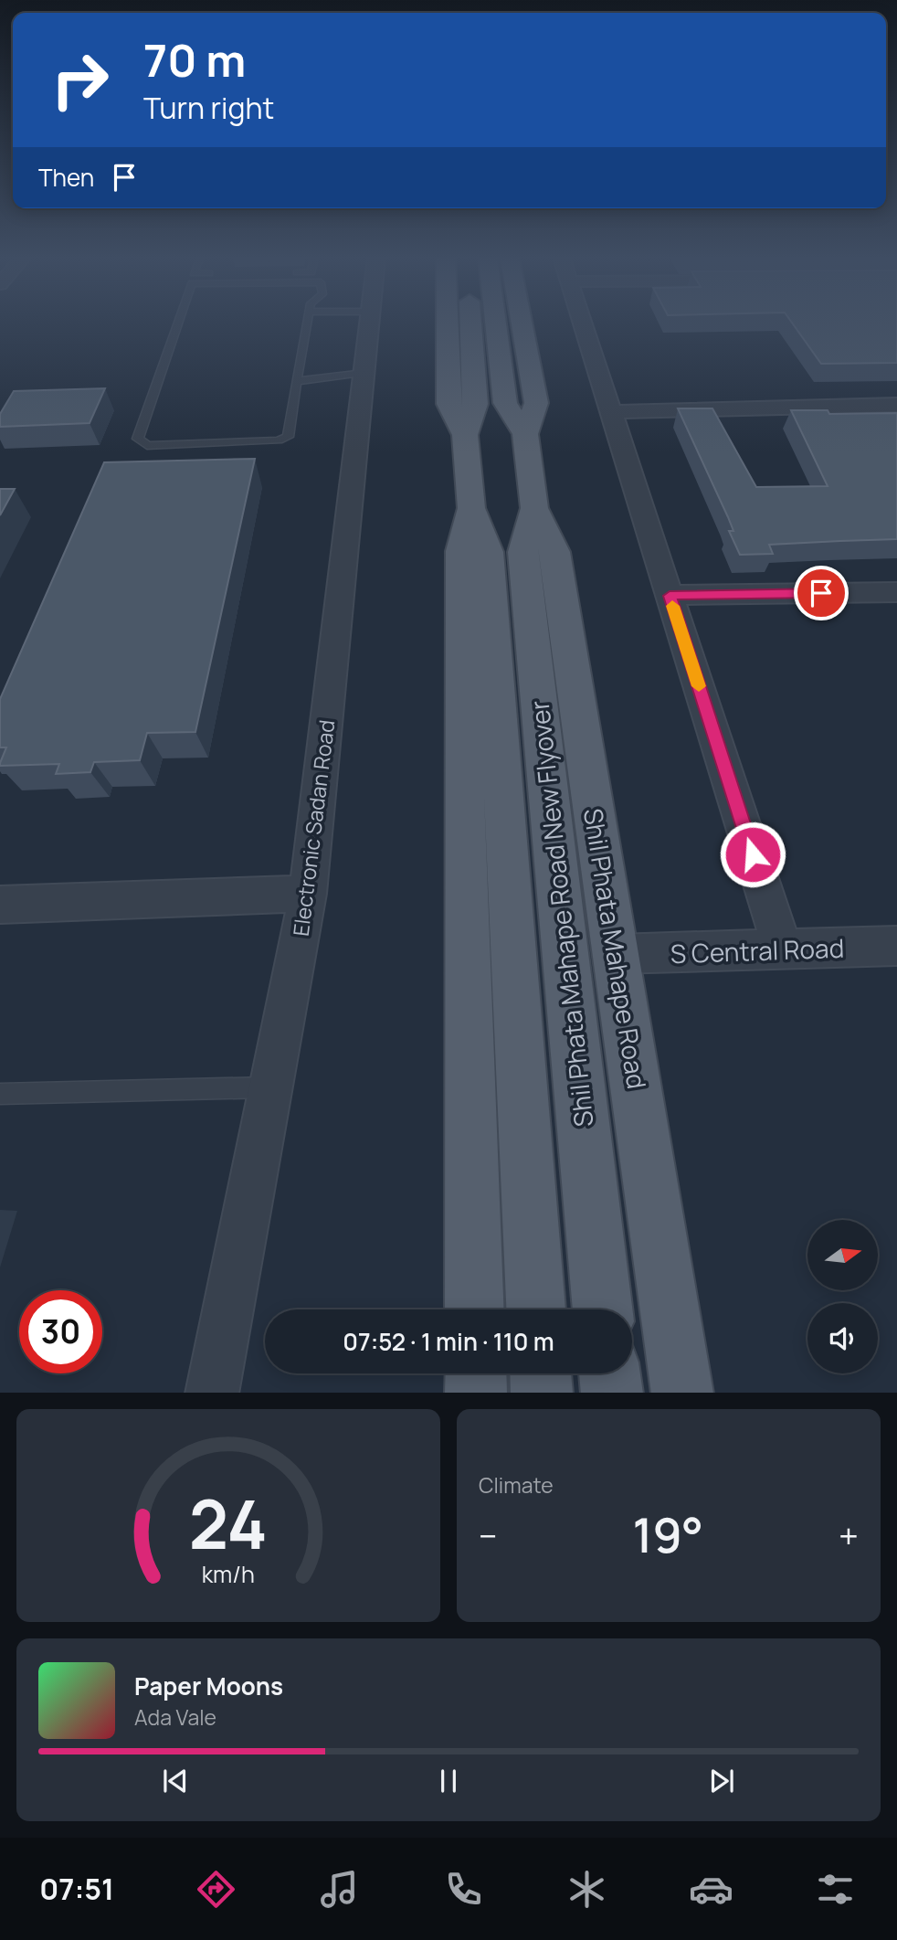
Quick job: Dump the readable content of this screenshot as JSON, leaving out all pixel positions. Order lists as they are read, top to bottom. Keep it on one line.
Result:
{"streets":{"main road":["Shil Phata Mahape Road New Flyover","Shil Phata Mahape Road"],"street":["Electronic Sadan Road","S Central Road"]},"crossings":[["Shil Phata Mahape Road New Flyover","Shil Phata Mahape Road"],["Shil Phata Mahape Road","S Central Road"]],"north":"right","page":{"turn":["70 m","Turn right"],"then":"Then","limit":"30","trip":"07:52 · 1 min · 110 m","tile":"Climate","heat":["−","19°","+"],"song":["Paper Moons","Ada Vale"],"tabs":"07:51","gauge":["24","km/h"]}}
